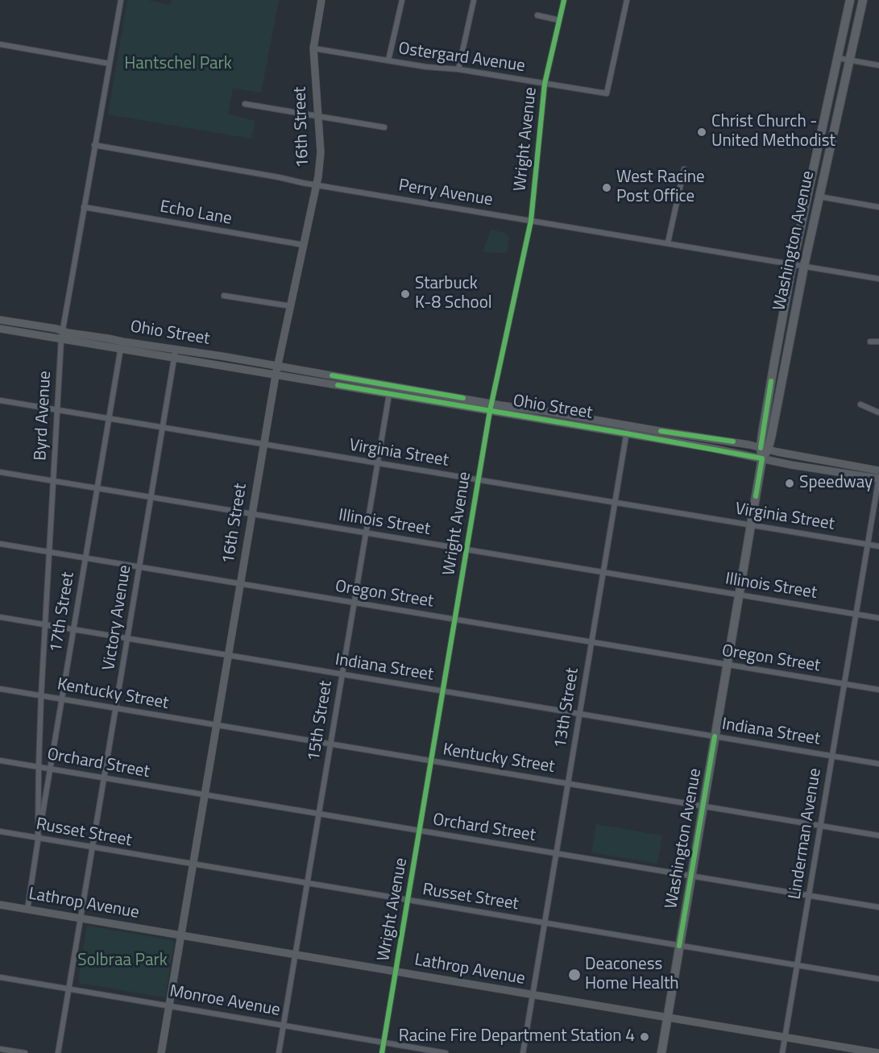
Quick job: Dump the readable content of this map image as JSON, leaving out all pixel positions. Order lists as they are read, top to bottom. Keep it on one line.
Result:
{"streets":{"main road":["Washington Avenue"],"street":["Ostergard Avenue","16th Street","Wright Avenue","Perry Avenue","Echo Lane","Ohio Street","Byrd Avenue","Virginia Street","Illinois Street","Oregon Street","17th Street","Victory Avenue","Indiana Street","Kentucky Street","13th Street","15th Street","Orchard Street","Russet Street","Linderman Avenue","Lathrop Avenue","Monroe Avenue"]},"crossings":[["Ostergard Avenue","16th Street"],["Ostergard Avenue","Wright Avenue"],["16th Street","Perry Avenue"],["16th Street","Echo Lane"],["16th Street","Ohio Street"],["16th Street","Virginia Street"],["16th Street","Illinois Street"],["16th Street","Oregon Street"],["16th Street","Indiana Street"],["16th Street","Kentucky Street"],["16th Street","Orchard Street"],["16th Street","Russet Street"],["16th Street","Lathrop Avenue"],["16th Street","Monroe Avenue"],["Wright Avenue","Perry Avenue"],["Wright Avenue","Ohio Street"],["Wright Avenue","Virginia Street"],["Wright Avenue","Illinois Street"],["Wright Avenue","Oregon Street"],["Wright Avenue","Indiana Street"],["Wright Avenue","Kentucky Street"],["Wright Avenue","Orchard Street"],["Wright Avenue","Russet Street"],["Wright Avenue","Lathrop Avenue"],["Wright Avenue","Monroe Avenue"],["Perry Avenue","Washington Avenue"],["Perry Avenue","Byrd Avenue"],["Echo Lane","Byrd Avenue"],["Washington Avenue","Ohio Street"],["Washington Avenue","Virginia Street"],["Washington Avenue","Illinois Street"],["Washington Avenue","Oregon Street"],["Washington Avenue","Indiana Street"],["Washington Avenue","Kentucky Street"],["Washington Avenue","Orchard Street"],["Washington Avenue","Russet Street"],["Washington Avenue","Lathrop Avenue"],["Ohio Street","Byrd Avenue"],["Ohio Street","17th Street"],["Ohio Street","Victory Avenue"],["Ohio Street","13th Street"],["Ohio Street","15th Street"],["Ohio Street","Linderman Avenue"],["Byrd Avenue","Virginia Street"],["Byrd Avenue","Illinois Street"],["Byrd Avenue","Oregon Street"],["Byrd Avenue","17th Street"],["Byrd Avenue","Indiana Street"],["Byrd Avenue","Kentucky Street"],["Byrd Avenue","Orchard Street"],["Byrd Avenue","Russet Street"],["Virginia Street","17th Street"],["Virginia Street","Victory Avenue"],["Virginia Street","13th Street"],["Virginia Street","15th Street"],["Virginia Street","Linderman Avenue"],["Illinois Street","17th Street"],["Illinois Street","Victory Avenue"],["Illinois Street","13th Street"],["Illinois Street","15th Street"],["Illinois Street","Linderman Avenue"],["Oregon Street","17th Street"],["Oregon Street","Victory Avenue"],["Oregon Street","13th Street"],["Oregon Street","15th Street"],["Oregon Street","Linderman Avenue"],["17th Street","Indiana Street"],["17th Street","Kentucky Street"],["17th Street","Orchard Street"],["17th Street","Russet Street"],["17th Street","Lathrop Avenue"],["Victory Avenue","Indiana Street"],["Victory Avenue","Kentucky Street"],["Victory Avenue","Orchard Street"],["Victory Avenue","Russet Street"],["Victory Avenue","Lathrop Avenue"],["Victory Avenue","Monroe Avenue"],["Indiana Street","13th Street"],["Indiana Street","15th Street"],["Indiana Street","Linderman Avenue"],["Kentucky Street","13th Street"],["Kentucky Street","15th Street"],["Kentucky Street","Linderman Avenue"],["13th Street","Orchard Street"],["13th Street","Russet Street"],["13th Street","Lathrop Avenue"],["15th Street","Orchard Street"],["15th Street","Russet Street"],["15th Street","Lathrop Avenue"],["15th Street","Monroe Avenue"],["Orchard Street","Linderman Avenue"],["Russet Street","Linderman Avenue"],["Linderman Avenue","Lathrop Avenue"]],"parks":["Hantschel Park","Solbraa Park"],"places":["Christ Church - United Methodist","West Racine Post Office","Starbuck K-8 School","Speedway","Deaconess Home Health","Racine Fire Department Station 4"]}
